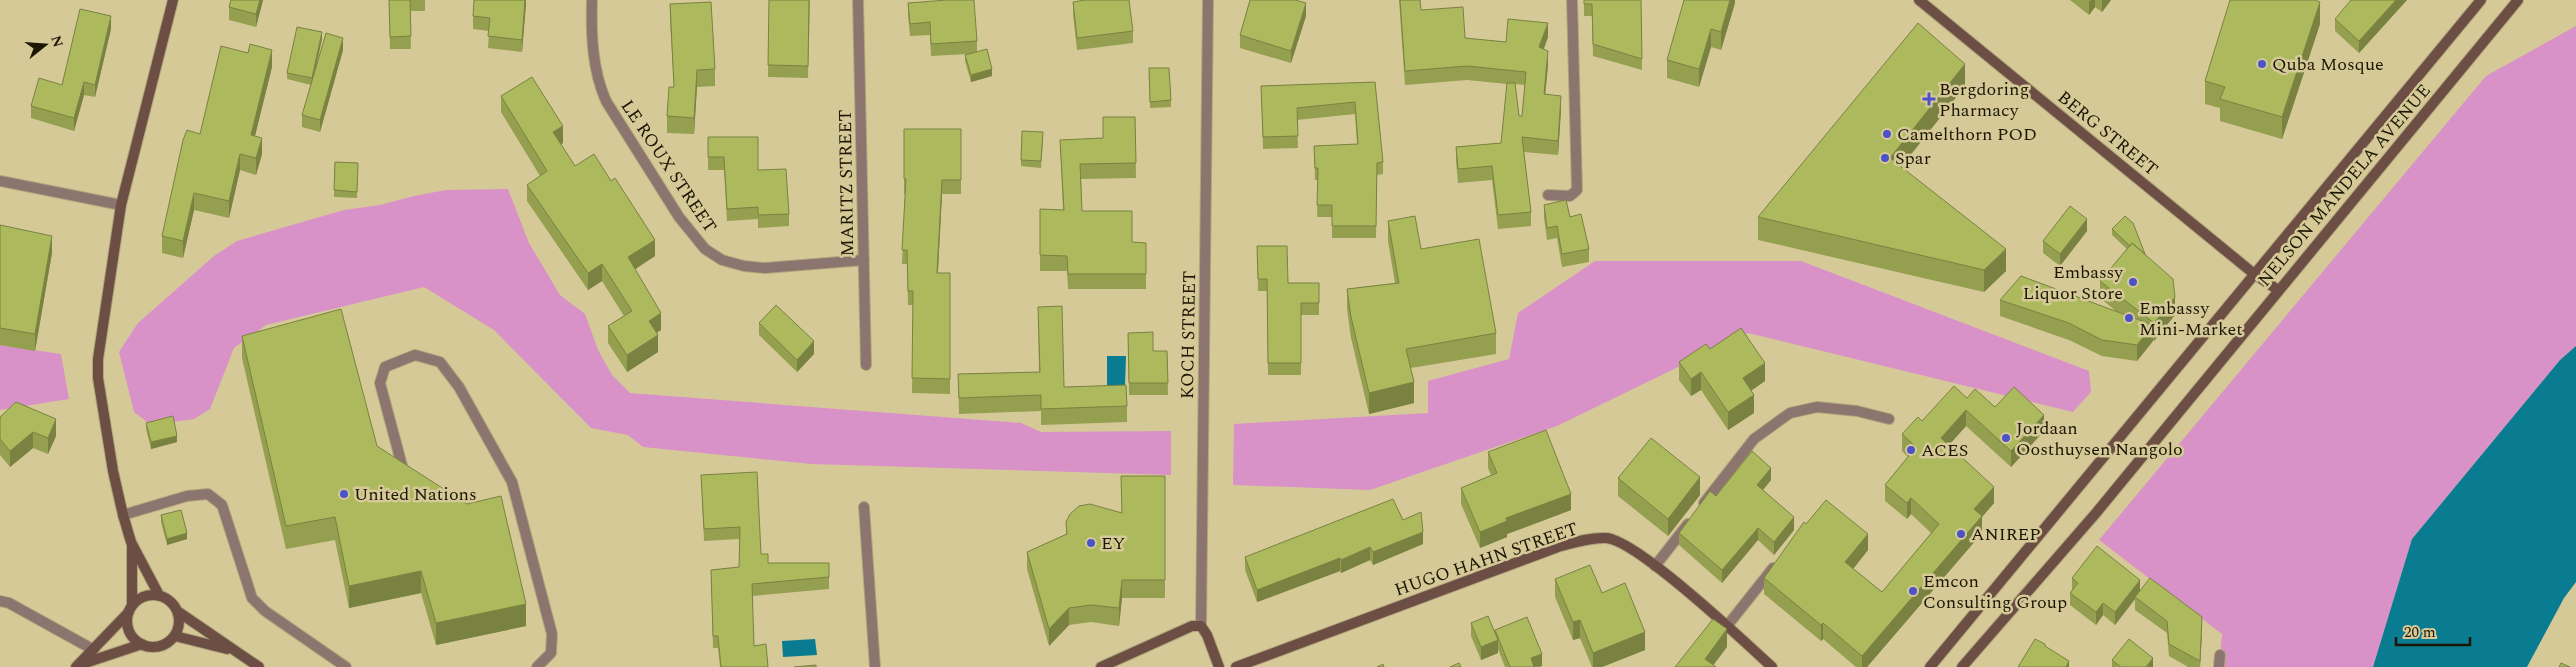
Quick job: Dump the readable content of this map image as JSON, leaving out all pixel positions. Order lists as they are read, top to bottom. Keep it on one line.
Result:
{"streets":{"street":["BERG STREET","LE ROUX STREET","MARITZ STREET","NELSON MANDELA AVENUE","KOCH STREET","HUGO HAHN STREET"]},"crossings":[["BERG STREET","NELSON MANDELA AVENUE"],["LE ROUX STREET","MARITZ STREET"]],"places":{"other":["Quba Mosque","Camelthorn POD","Spar","Embassy Liquor Store","Embassy Mini-Market","Jordaan Oosthuysen Nangolo","ACES","United Nations","ANIREP","EY","Emcon Consulting Group"],"health":["Bergdoring Pharmacy"]},"scale_bar":"20 m","north":"right"}
